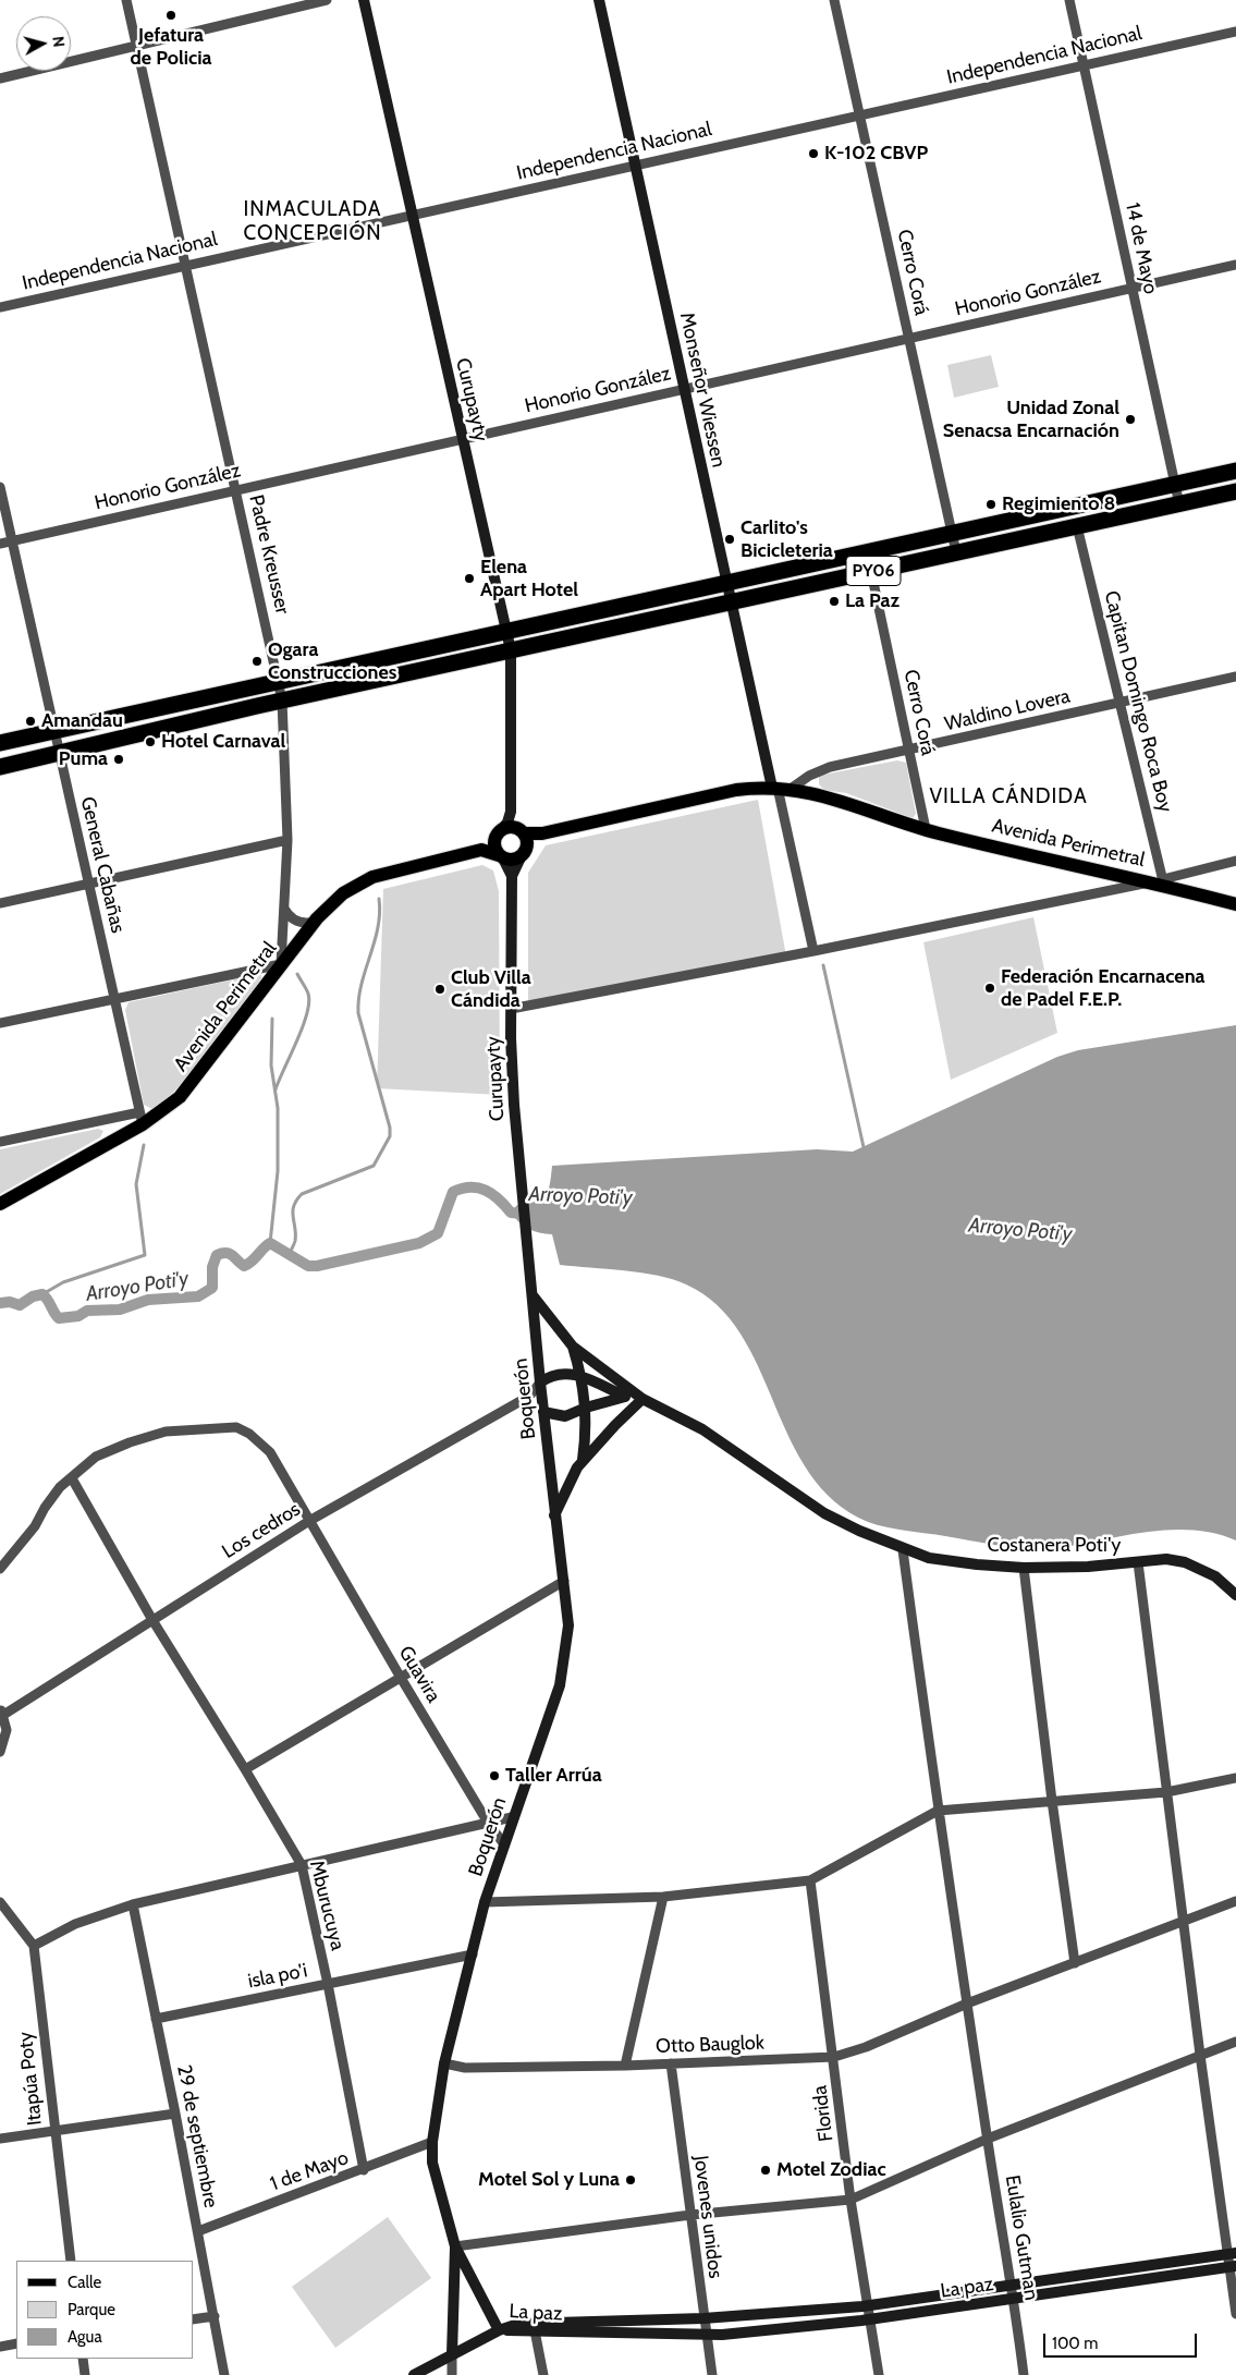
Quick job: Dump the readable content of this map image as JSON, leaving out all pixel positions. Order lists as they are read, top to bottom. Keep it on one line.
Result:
{"streets":{"highway":["PY06"],"main road":["Avenida Perimetral"],"street":["Independencia Nacional","14 de Mayo","Cerro Corá","Honorio González","Monseñor Wiessen","Curupayty","Padre Kreusser","Capitan Domingo Roca Boy","Waldino Lovera","General Cabañas","Boquerón","Los cedros","Costanera Poti'y","Guavira","Mburucuya","isla po'i","Otto Bauglok","Itapúa Poty","Florida","29 de septiembre","1 de Mayo","Jovenes unidos","Eulalio Gutman","La paz"]},"crossings":[["Independencia Nacional","14 de Mayo"],["Independencia Nacional","Cerro Corá"],["Independencia Nacional","Monseñor Wiessen"],["Independencia Nacional","Curupayty"],["Independencia Nacional","Padre Kreusser"],["14 de Mayo","Honorio González"],["14 de Mayo","PY06"],["Cerro Corá","Honorio González"],["Cerro Corá","PY06"],["Cerro Corá","Waldino Lovera"],["Cerro Corá","Avenida Perimetral"],["Honorio González","Monseñor Wiessen"],["Honorio González","Curupayty"],["Honorio González","Padre Kreusser"],["Honorio González","General Cabañas"],["Monseñor Wiessen","PY06"],["Monseñor Wiessen","Waldino Lovera"],["Monseñor Wiessen","Avenida Perimetral"],["Curupayty","PY06"],["Curupayty","Avenida Perimetral"],["Curupayty","Boquerón"],["Padre Kreusser","PY06"],["Padre Kreusser","Avenida Perimetral"],["PY06","Capitan Domingo Roca Boy"],["PY06","General Cabañas"],["Capitan Domingo Roca Boy","Waldino Lovera"],["Capitan Domingo Roca Boy","Avenida Perimetral"],["Waldino Lovera","Avenida Perimetral"],["Avenida Perimetral","General Cabañas"],["Boquerón","Los cedros"],["Boquerón","Guavira"],["Boquerón","isla po'i"],["Boquerón","Otto Bauglok"],["Boquerón","1 de Mayo"],["Boquerón","La paz"],["Los cedros","Guavira"],["Los cedros","Mburucuya"],["Costanera Poti'y","Eulalio Gutman"],["Guavira","Mburucuya"],["Mburucuya","isla po'i"],["Mburucuya","1 de Mayo"],["isla po'i","29 de septiembre"],["Otto Bauglok","Florida"],["Otto Bauglok","Jovenes unidos"],["Otto Bauglok","Eulalio Gutman"],["Florida","La paz"],["29 de septiembre","1 de Mayo"],["Jovenes unidos","La paz"],["Eulalio Gutman","La paz"]],"districts":["INMACULADA CONCEPCIÓN","VILLA CÁNDIDA"],"water":["Arroyo Poti'y"],"places":["Jefatura de Policia","K-102 CBVP","Unidad Zonal Senacsa Encarnación","Regimiento 8","Carlito's Bicicleteria","Elena Apart Hotel","La Paz","Ogara Construcciones","Amandau","Hotel Carnaval","Puma","Federación Encarnacena de Padel F.E.P.","Club Villa Cándida","Taller Arrúa","Motel Zodiac","Motel Sol y Luna"],"legend":["Calle","Parque","Agua"],"scale_bar":"100 m","north":"right"}
